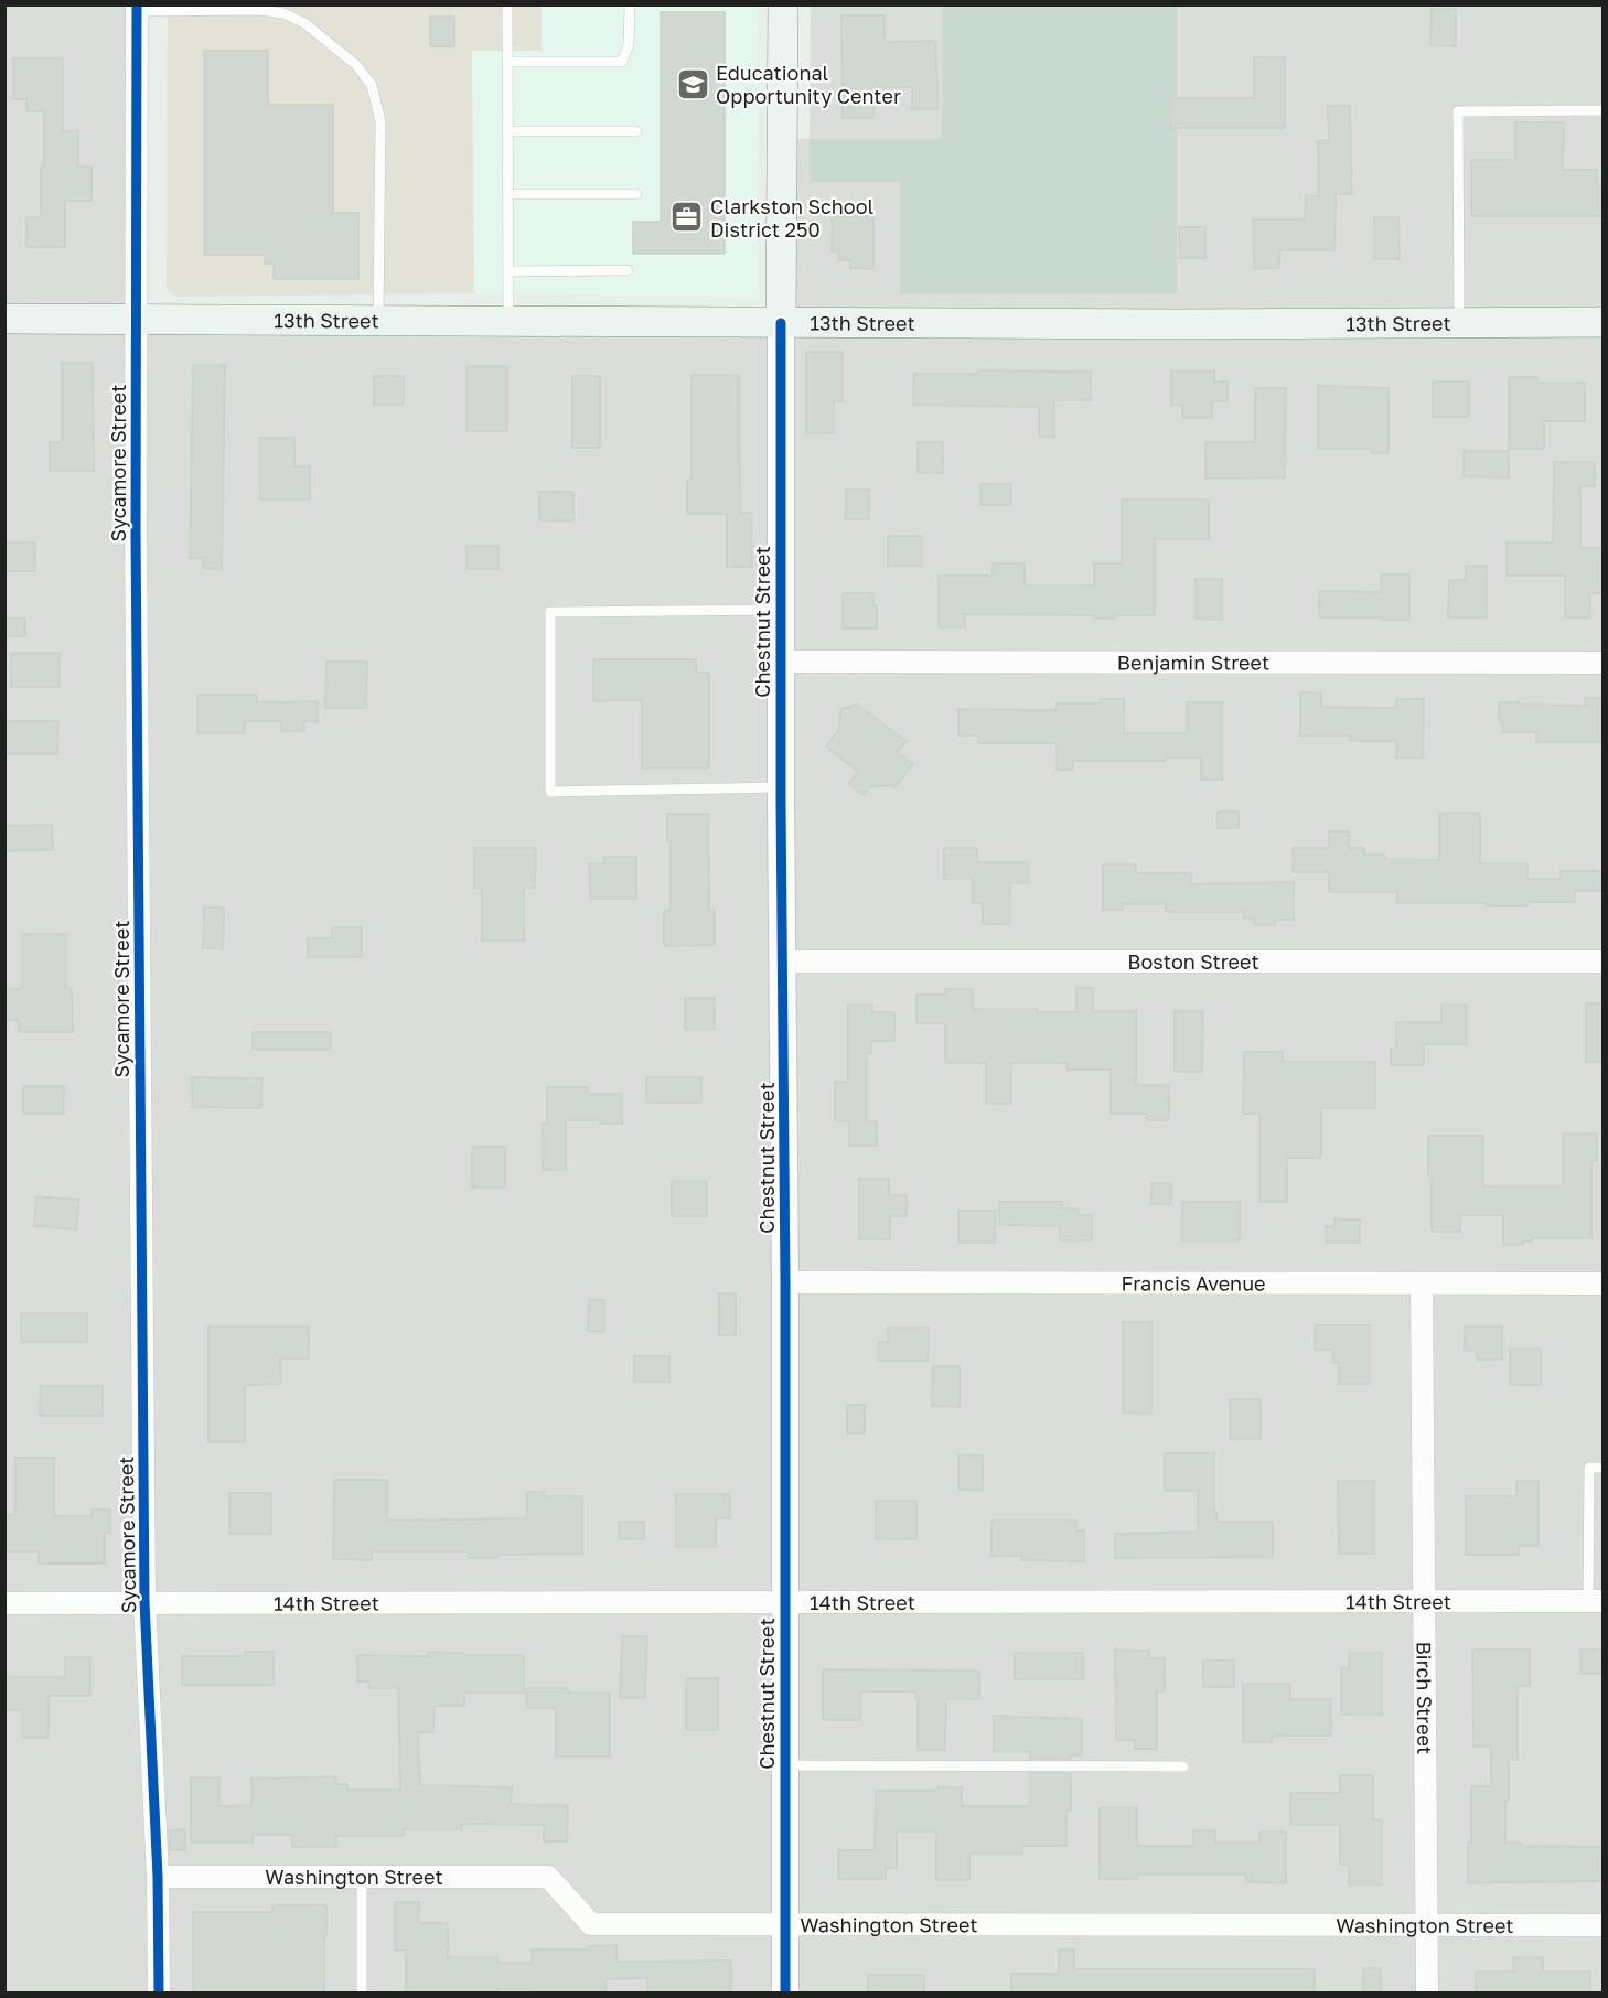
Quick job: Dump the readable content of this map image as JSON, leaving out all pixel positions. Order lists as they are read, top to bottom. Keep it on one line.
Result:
{"streets":{"main road":["13th Street","Chestnut Street"],"street":["Sycamore Street","Benjamin Street","Boston Street","Francis Avenue","14th Street","Birch Street","Washington Street"]},"crossings":[["13th Street","Sycamore Street"],["13th Street","Chestnut Street"],["Sycamore Street","14th Street"],["Sycamore Street","Washington Street"],["Chestnut Street","Benjamin Street"],["Chestnut Street","Boston Street"],["Chestnut Street","Francis Avenue"],["Chestnut Street","14th Street"],["Chestnut Street","Washington Street"],["Francis Avenue","Birch Street"],["14th Street","Birch Street"],["Birch Street","Washington Street"]],"places":{"school or university":["Educational Opportunity Center"],"office":["Clarkston School District 250"]}}
